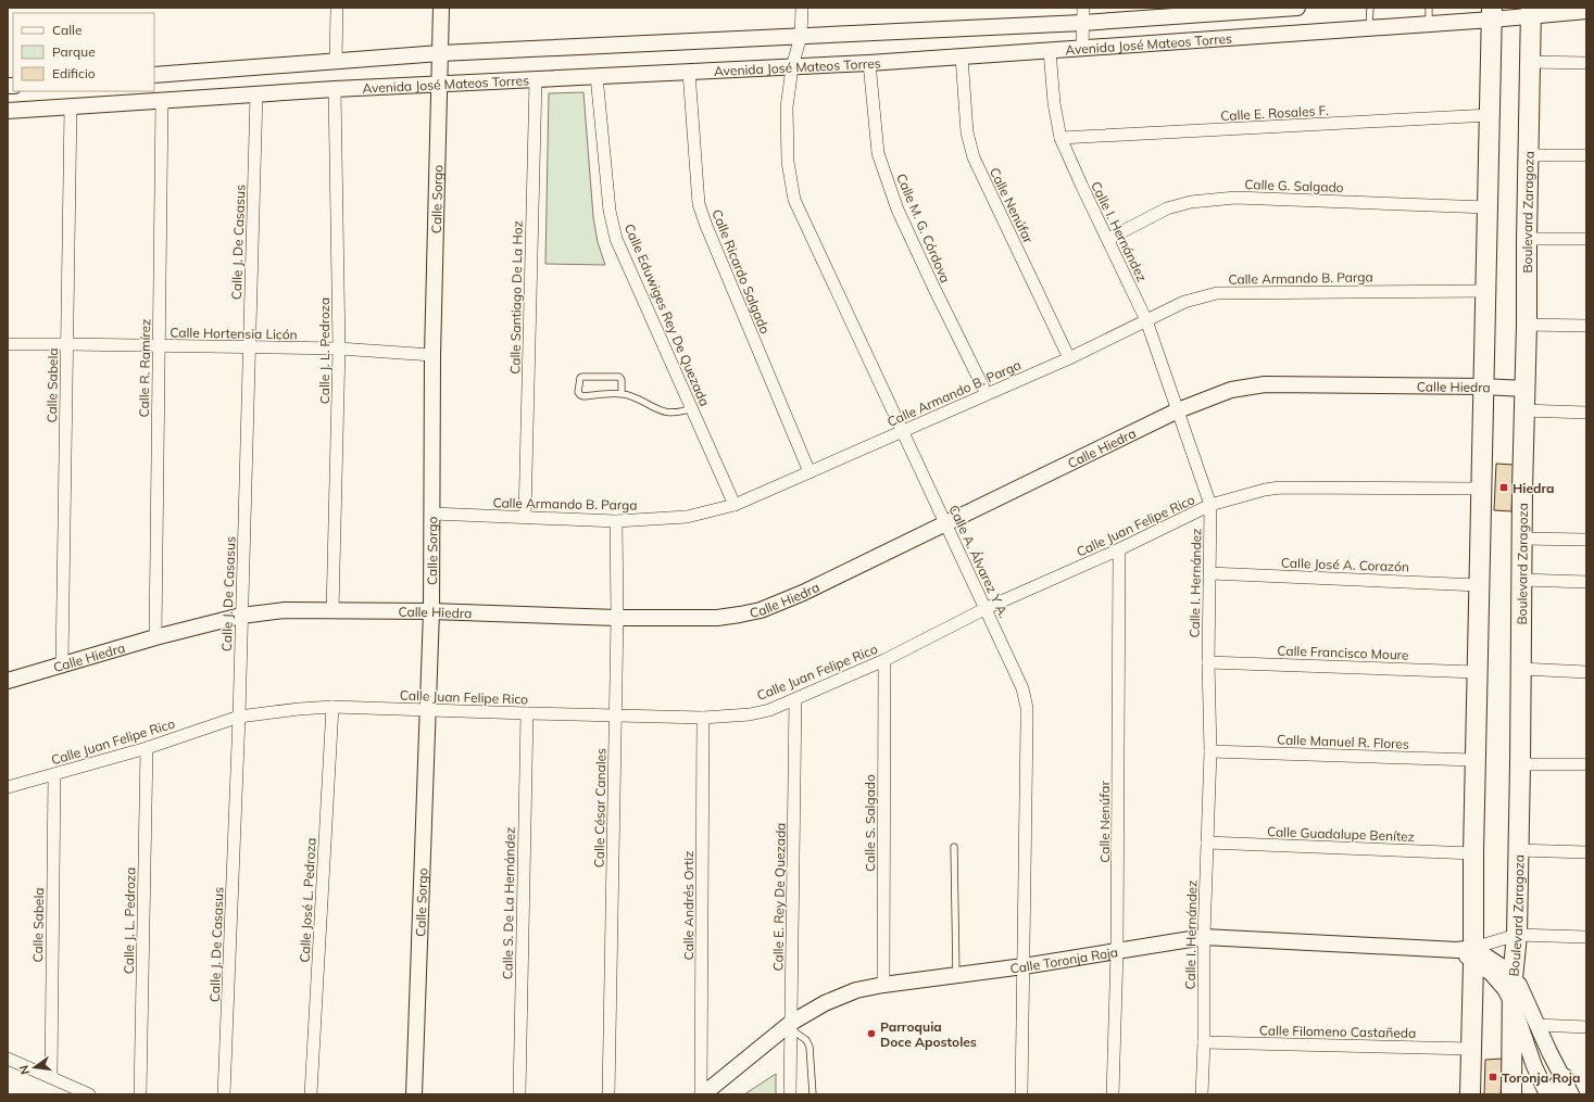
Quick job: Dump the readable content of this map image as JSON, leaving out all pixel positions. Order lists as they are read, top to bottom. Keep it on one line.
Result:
{"streets":{"main road":["Boulevard Zaragoza"],"street":["Avenida José Mateos Torres","Calle E. Rosales F.","Calle G. Salgado","Calle Sorgo","Calle Nenúfar","Calle M. G. Córdova","Calle I. Hernández","Calle J. De Casasus","Calle Ricardo Salgado","Calle Armando B. Parga","Calle Santiago De La Hoz","Calle Eduwiges Rey De Quezada","Calle Hortensia Licón","Calle J. L. Pedroza","Calle R. Ramírez","Calle Sabela","Calle Hiedra","Calle Juan Felipe Rico","Calle A. Álvarez Y A.","Calle José A. Corazón","Calle Francisco Moure","Calle Manuel R. Flores","Calle César Canales","Calle S. Salgado","Calle Guadalupe Benítez","Calle E. Rey De Quezada","Calle José L. Pedroza","Calle S. De La Hernández","Calle Andrés Ortiz","Calle Toronja Roja","Calle Filomeno Castañeda"]},"crossings":[["Avenida José Mateos Torres","Calle Sorgo"],["Avenida José Mateos Torres","Calle Nenúfar"],["Avenida José Mateos Torres","Boulevard Zaragoza"],["Avenida José Mateos Torres","Calle M. G. Córdova"],["Avenida José Mateos Torres","Calle I. Hernández"],["Avenida José Mateos Torres","Calle J. De Casasus"],["Avenida José Mateos Torres","Calle Ricardo Salgado"],["Avenida José Mateos Torres","Calle Santiago De La Hoz"],["Avenida José Mateos Torres","Calle Eduwiges Rey De Quezada"],["Avenida José Mateos Torres","Calle J. L. Pedroza"],["Avenida José Mateos Torres","Calle R. Ramírez"],["Avenida José Mateos Torres","Calle Sabela"],["Avenida José Mateos Torres","Calle A. Álvarez Y A."],["Calle E. Rosales F.","Calle I. Hernández"],["Calle G. Salgado","Calle I. Hernández"],["Calle Sorgo","Calle Armando B. Parga"],["Calle Sorgo","Calle Hortensia Licón"],["Calle Sorgo","Calle Hiedra"],["Calle Sorgo","Calle Juan Felipe Rico"],["Calle Nenúfar","Calle Armando B. Parga"],["Calle Nenúfar","Calle Juan Felipe Rico"],["Calle Nenúfar","Calle Toronja Roja"],["Boulevard Zaragoza","Calle Hiedra"],["Calle M. G. Córdova","Calle Armando B. Parga"],["Calle I. Hernández","Calle Armando B. Parga"],["Calle I. Hernández","Calle Hiedra"],["Calle I. Hernández","Calle Juan Felipe Rico"],["Calle I. Hernández","Calle José A. Corazón"],["Calle I. Hernández","Calle Francisco Moure"],["Calle I. Hernández","Calle Manuel R. Flores"],["Calle I. Hernández","Calle Guadalupe Benítez"],["Calle I. Hernández","Calle Toronja Roja"],["Calle I. Hernández","Calle Filomeno Castañeda"],["Calle J. De Casasus","Calle Hortensia Licón"],["Calle J. De Casasus","Calle Hiedra"],["Calle J. De Casasus","Calle Juan Felipe Rico"],["Calle Ricardo Salgado","Calle Armando B. Parga"],["Calle Armando B. Parga","Calle Santiago De La Hoz"],["Calle Armando B. Parga","Calle Eduwiges Rey De Quezada"],["Calle Armando B. Parga","Calle A. Álvarez Y A."],["Calle Armando B. Parga","Calle César Canales"],["Calle Hortensia Licón","Calle J. L. Pedroza"],["Calle Hortensia Licón","Calle R. Ramírez"],["Calle Hortensia Licón","Calle Sabela"],["Calle J. L. Pedroza","Calle Hiedra"],["Calle J. L. Pedroza","Calle Juan Felipe Rico"],["Calle R. Ramírez","Calle Hiedra"],["Calle Sabela","Calle Hiedra"],["Calle Sabela","Calle Juan Felipe Rico"],["Calle Hiedra","Calle A. Álvarez Y A."],["Calle Hiedra","Calle César Canales"],["Calle Juan Felipe Rico","Calle A. Álvarez Y A."],["Calle Juan Felipe Rico","Calle César Canales"],["Calle Juan Felipe Rico","Calle S. Salgado"],["Calle Juan Felipe Rico","Calle E. Rey De Quezada"],["Calle Juan Felipe Rico","Calle José L. Pedroza"],["Calle Juan Felipe Rico","Calle S. De La Hernández"],["Calle Juan Felipe Rico","Calle Andrés Ortiz"],["Calle A. Álvarez Y A.","Calle Toronja Roja"],["Calle S. Salgado","Calle Toronja Roja"],["Calle E. Rey De Quezada","Calle Toronja Roja"],["Calle Andrés Ortiz","Calle Toronja Roja"]],"places":{"transit":["Hiedra","Toronja Roja"],"other":["Parroquia Doce Apostoles"]},"legend":["Calle","Parque","Edificio"],"north":"left"}
